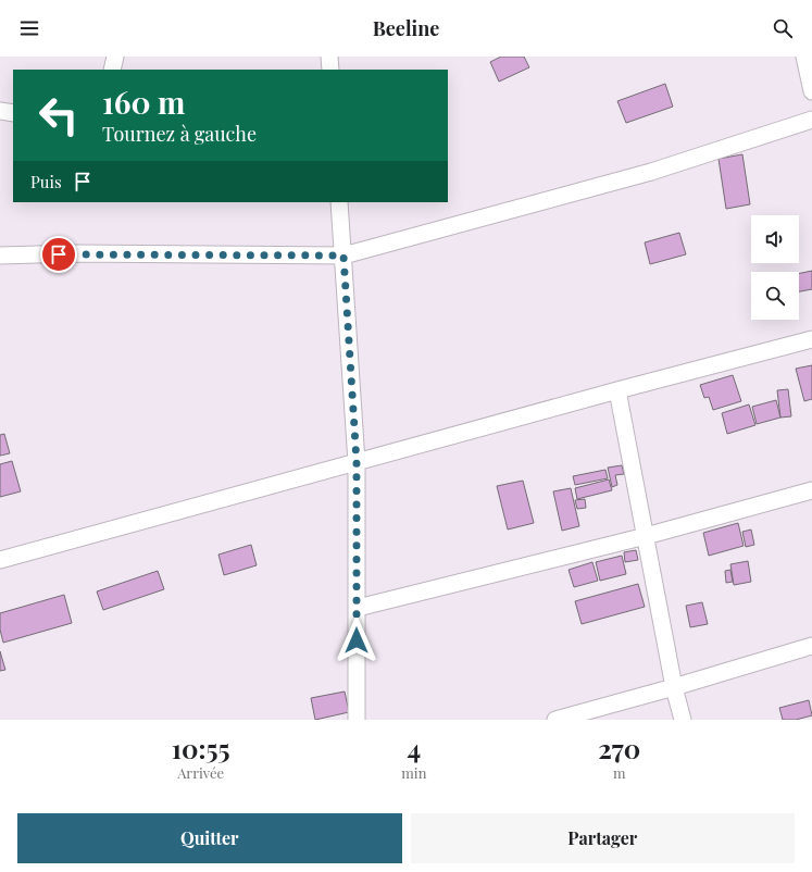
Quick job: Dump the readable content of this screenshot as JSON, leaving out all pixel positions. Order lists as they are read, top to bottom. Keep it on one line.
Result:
{"page":{"header":"Beeline","turn":["160 m","Tournez à gauche"],"then":"Puis","eta":["10:55","Arrivée","4","min","270","m"],"buttons":["Quitter","Partager"]}}
